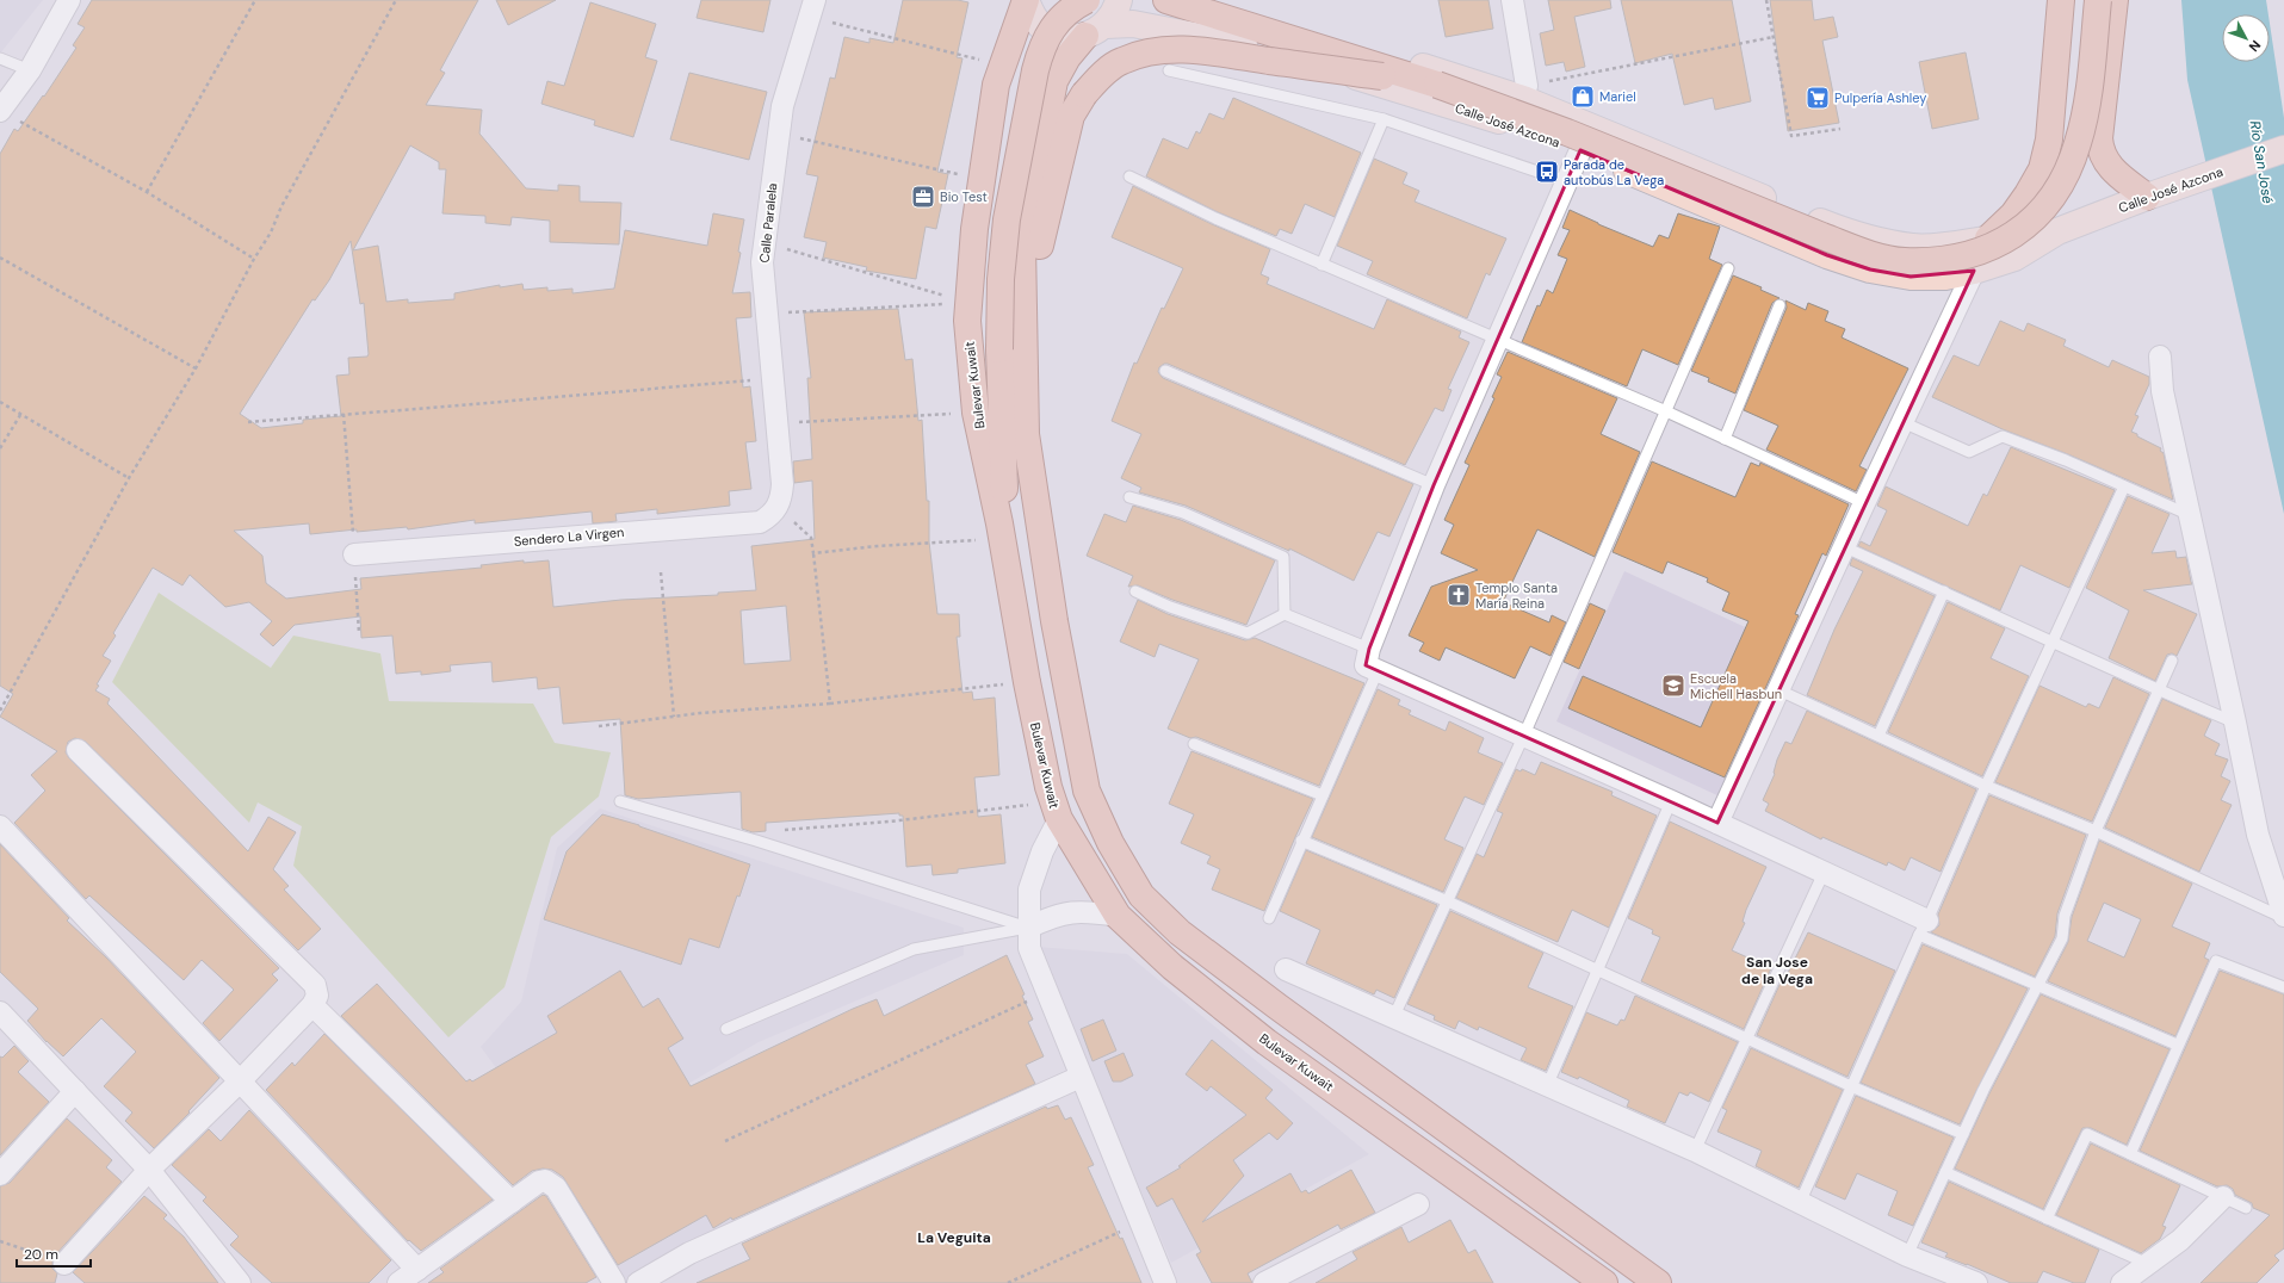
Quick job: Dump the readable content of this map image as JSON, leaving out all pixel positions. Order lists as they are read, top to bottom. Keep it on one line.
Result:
{"streets":{"main road":["Calle José Azcona","Bulevar Kuwait"],"street":["Calle Paralela","Sendero La Virgen"]},"crossings":[["Calle José Azcona","Bulevar Kuwait"],["Calle Paralela","Sendero La Virgen"]],"districts":["San Jose de la Vega","La Veguita"],"water":["Río San José"],"places":{"shop":["Mariel"],"supermarket":["Pulpería Ashley"],"bus stop":["Parada de autobús La Vega"],"office":["Bio Test"],"church":["Templo Santa María Reina"],"school or university":["Escuela Michell Hasbun"]},"scale_bar":"20 m","north":"bottom right"}
